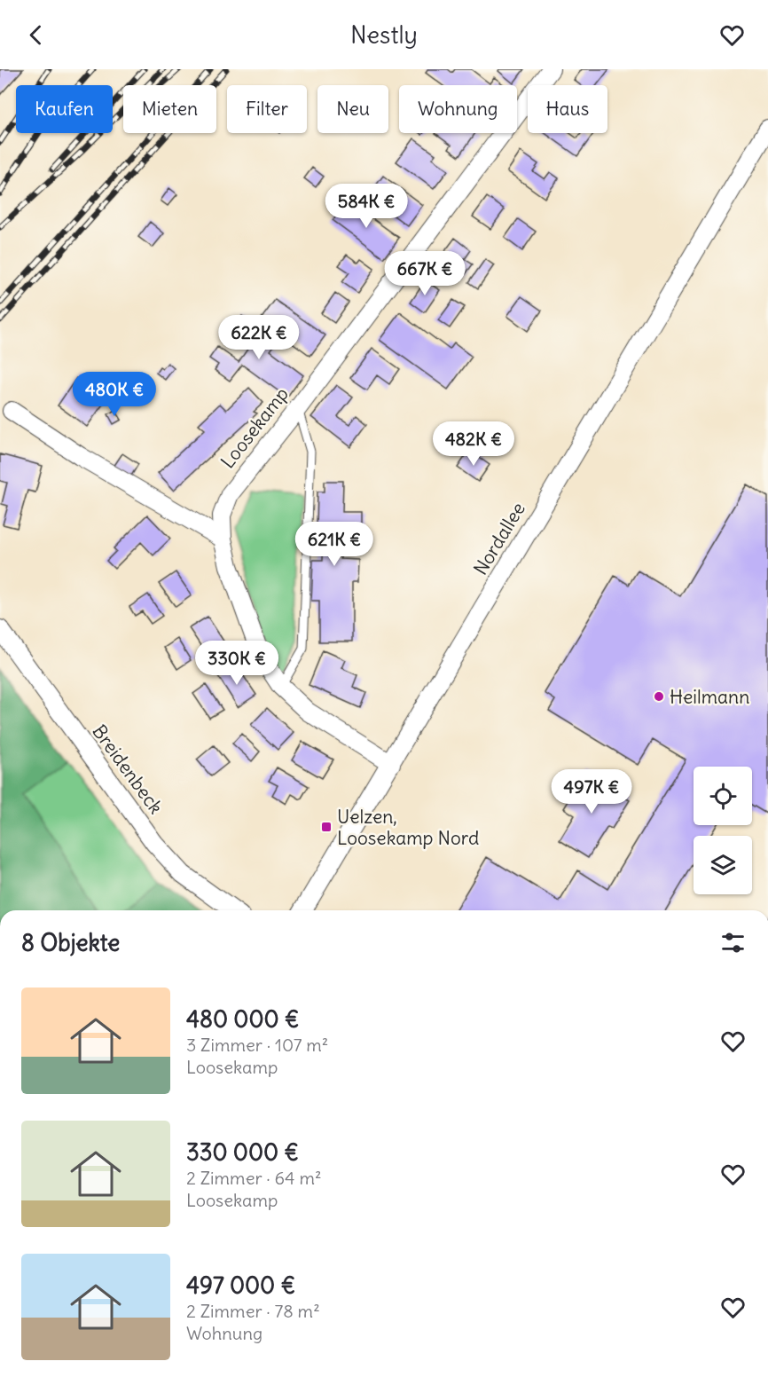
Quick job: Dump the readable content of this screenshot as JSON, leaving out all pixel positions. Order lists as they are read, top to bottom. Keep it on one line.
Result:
{"streets":{"street":["Loosekamp","Nordallee","Breidenbeck"]},"crossings":[["Loosekamp","Nordallee"]],"places":{"other":["Heilmann"],"transit":["Uelzen, Loosekamp Nord"]},"page":{"header":"Nestly","chip":["Kaufen","Mieten","Filter","Neu","Wohnung","Haus"],"price":["584K €","667K €","622K €","480K €","482K €","621K €","330K €","497K €"],"heading":"8 Objekte","list":[{"name":"480 000 €","note":"3 Zimmer · 107 m² · Loosekamp"},{"name":"330 000 €","note":"2 Zimmer · 64 m² · Loosekamp"},{"name":"497 000 €","note":"2 Zimmer · 78 m² · Wohnung"}]}}
